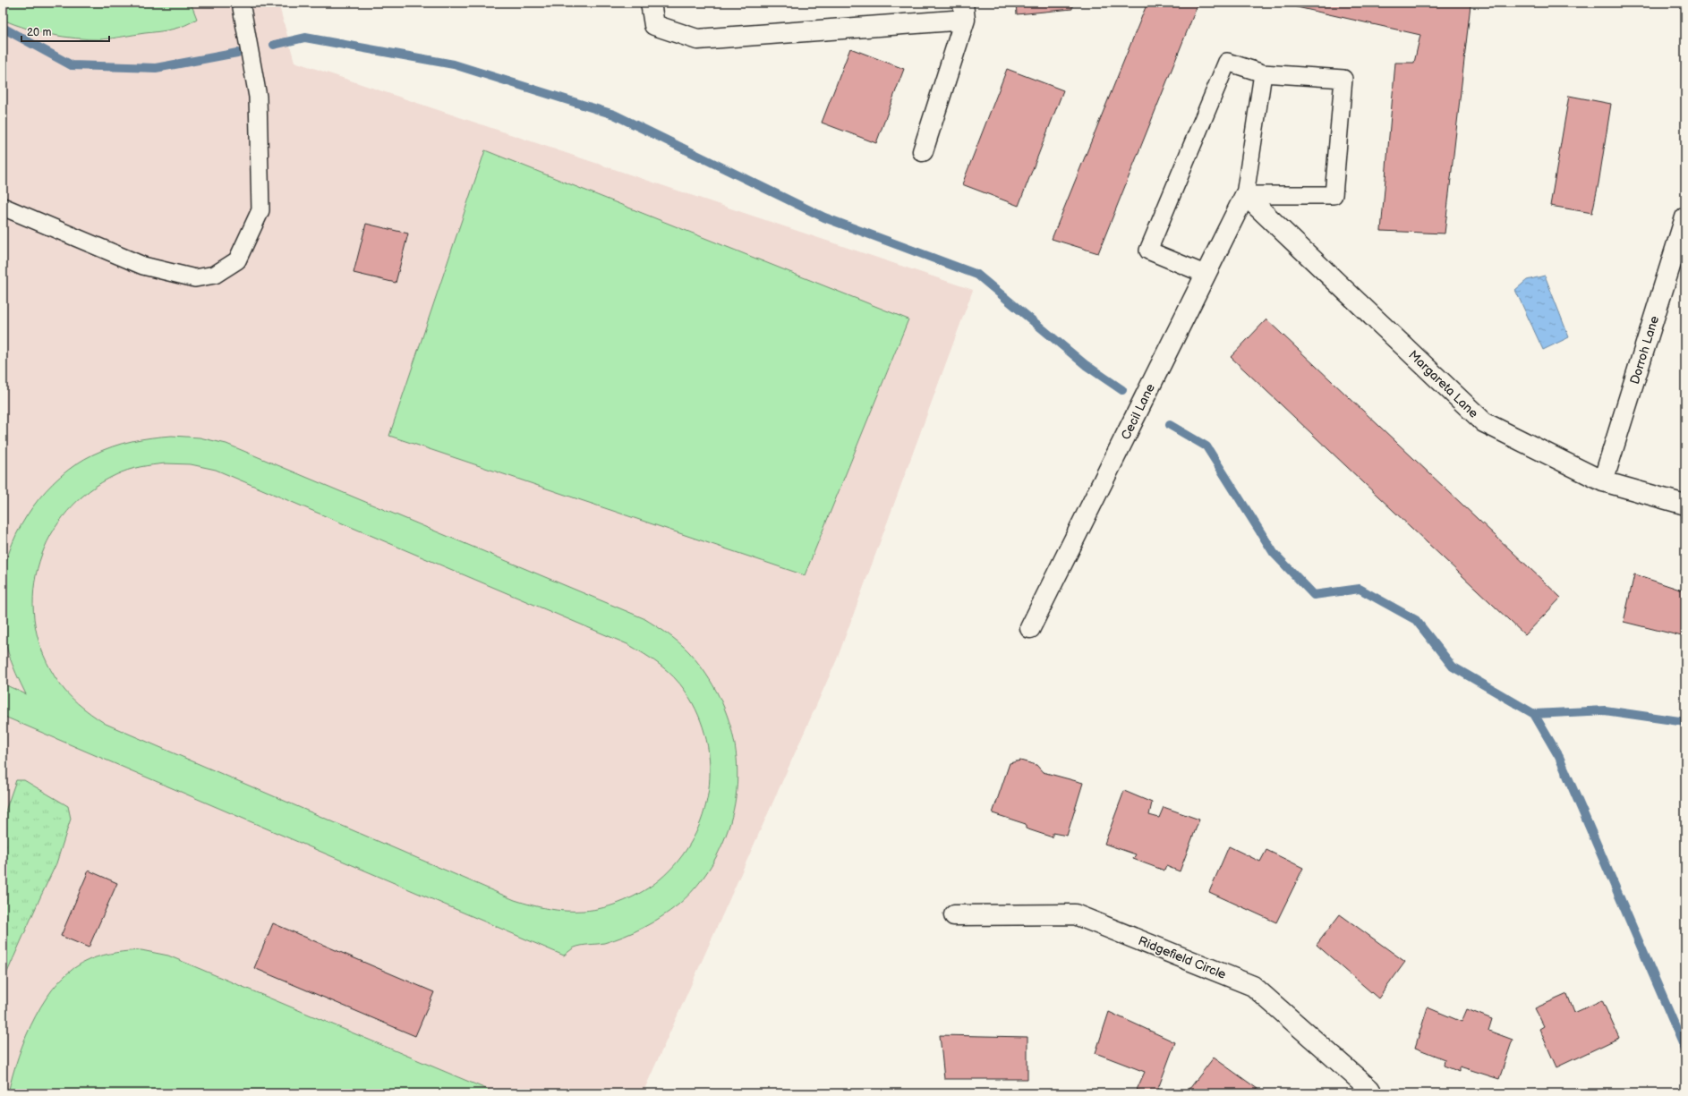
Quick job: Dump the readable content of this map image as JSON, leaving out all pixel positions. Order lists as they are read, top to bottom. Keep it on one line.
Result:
{"streets":{"street":["Dorroh Lane","Margareta Lane","Cecil Lane","Ridgefield Circle"]},"crossings":[["Dorroh Lane","Margareta Lane"],["Margareta Lane","Cecil Lane"]],"scale_bar":"20 m"}
